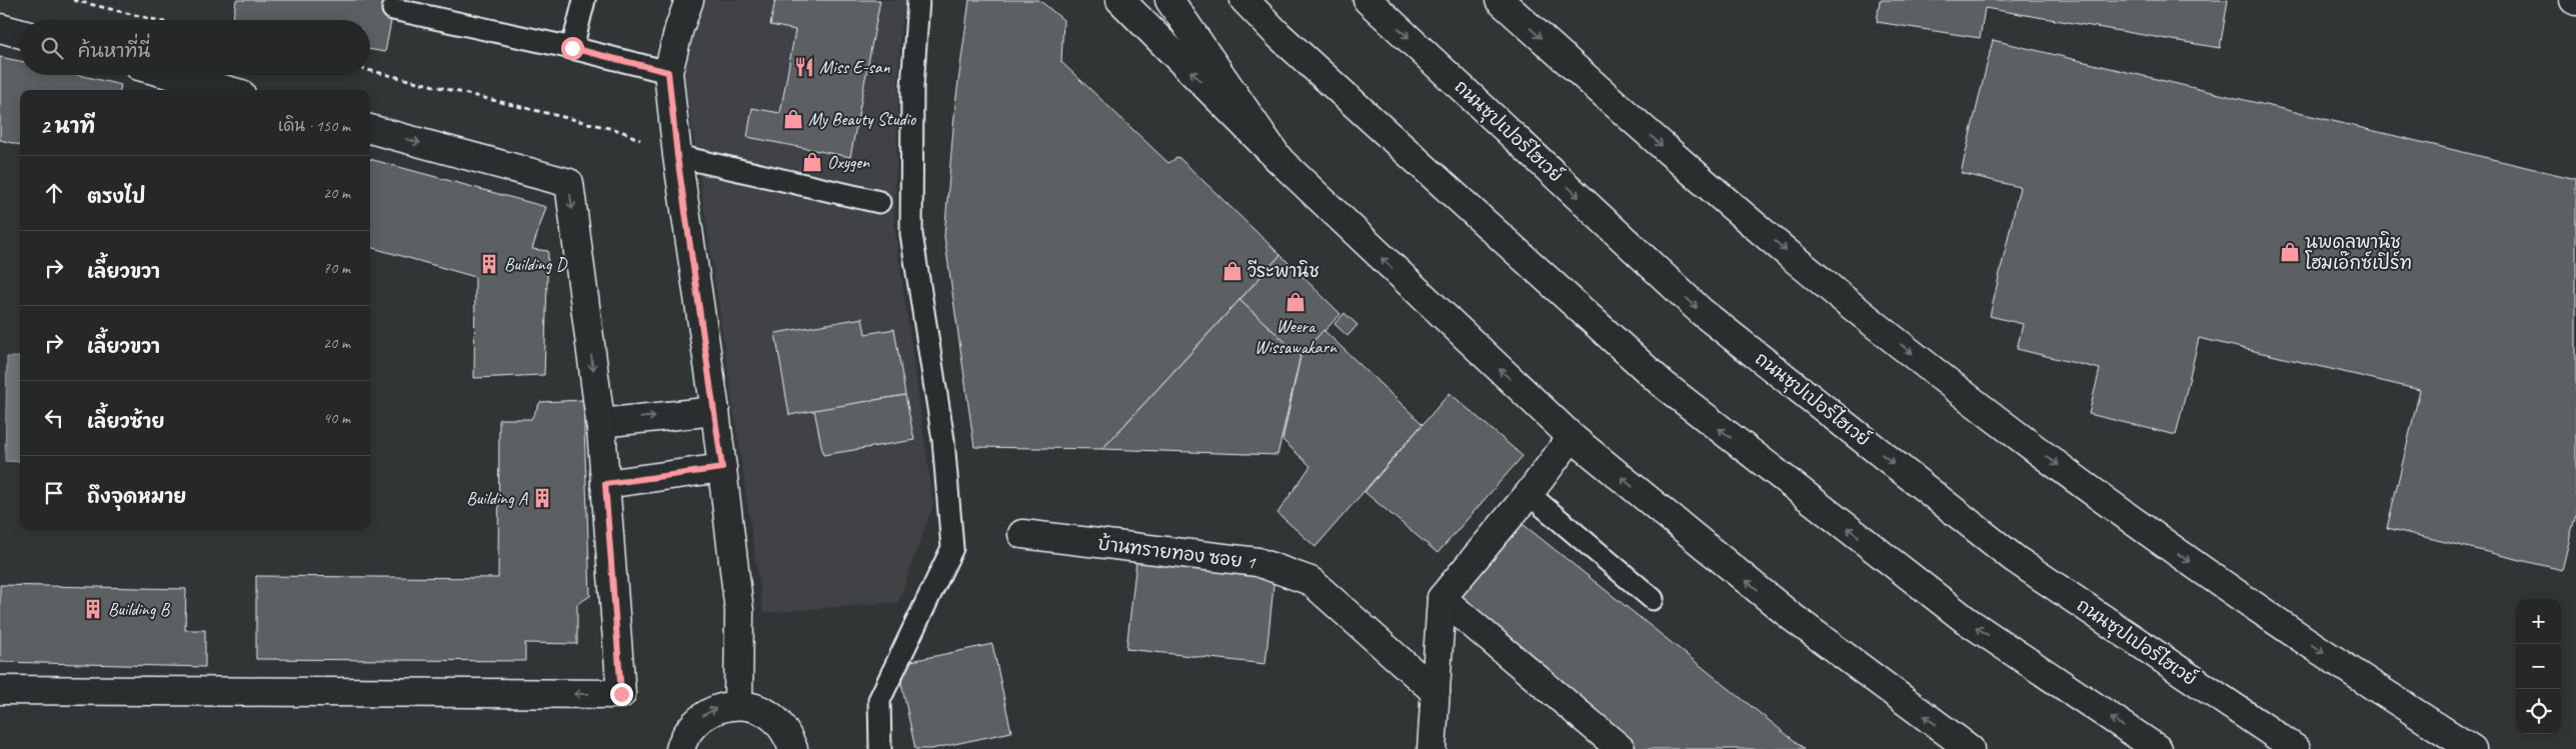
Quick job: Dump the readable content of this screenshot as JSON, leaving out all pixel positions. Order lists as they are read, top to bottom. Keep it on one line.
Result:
{"streets":{"main road":["ถนนซุปเปอร์ไฮเวย์","บ้านทรายทอง ซอย 1"]},"places":{"restaurant":["Miss E-san"],"shop":["My Beauty Studio","Oxygen","นพดลพานิช โฮมเอ๊กซ์เปิร์ท","วีระพานิช","Weera Wissawakarn"],"building":["Building D","Building A","Building B"]},"page":{"search":"ค้นหาที่นี่","heading":["2 นาที","เดิน · 150 m"],"list":[["ตรงไป","20 m"],["เลี้ยวขวา","70 m"],["เลี้ยวขวา","20 m"],["เลี้ยวซ้าย","40 m"],"ถึงจุดหมาย"],"map_buttons":["+","−"]}}
